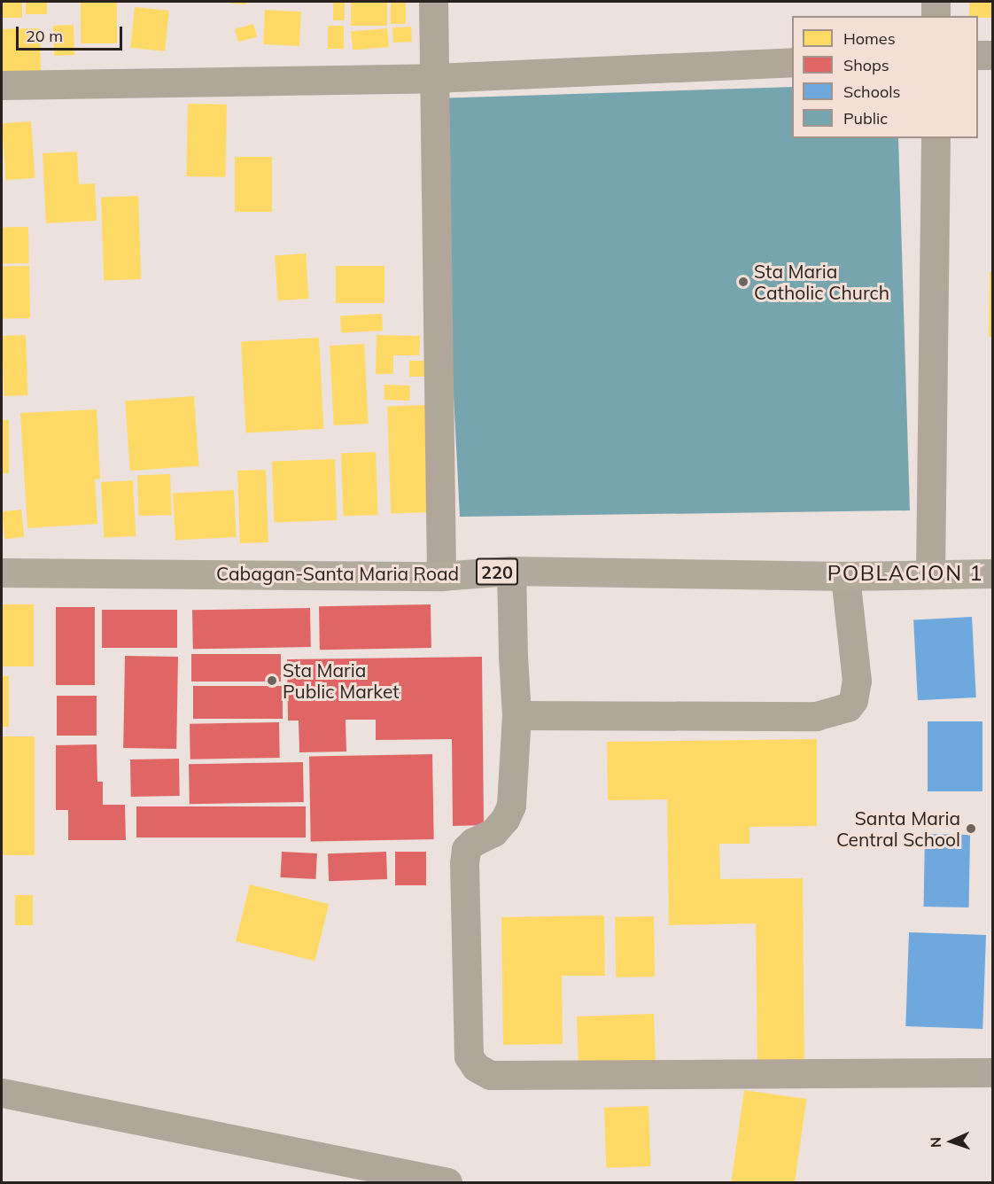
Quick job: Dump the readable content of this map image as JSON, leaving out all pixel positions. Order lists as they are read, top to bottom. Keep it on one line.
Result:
{"streets":{"main road":["220","Cabagan-Santa Maria Road"]},"districts":["POBLACION 1"],"places":["Sta Maria Catholic Church","Sta Maria Public Market","Santa Maria Central School"],"legend":["Homes","Shops","Schools","Public"],"scale_bar":"20 m","north":"left"}
